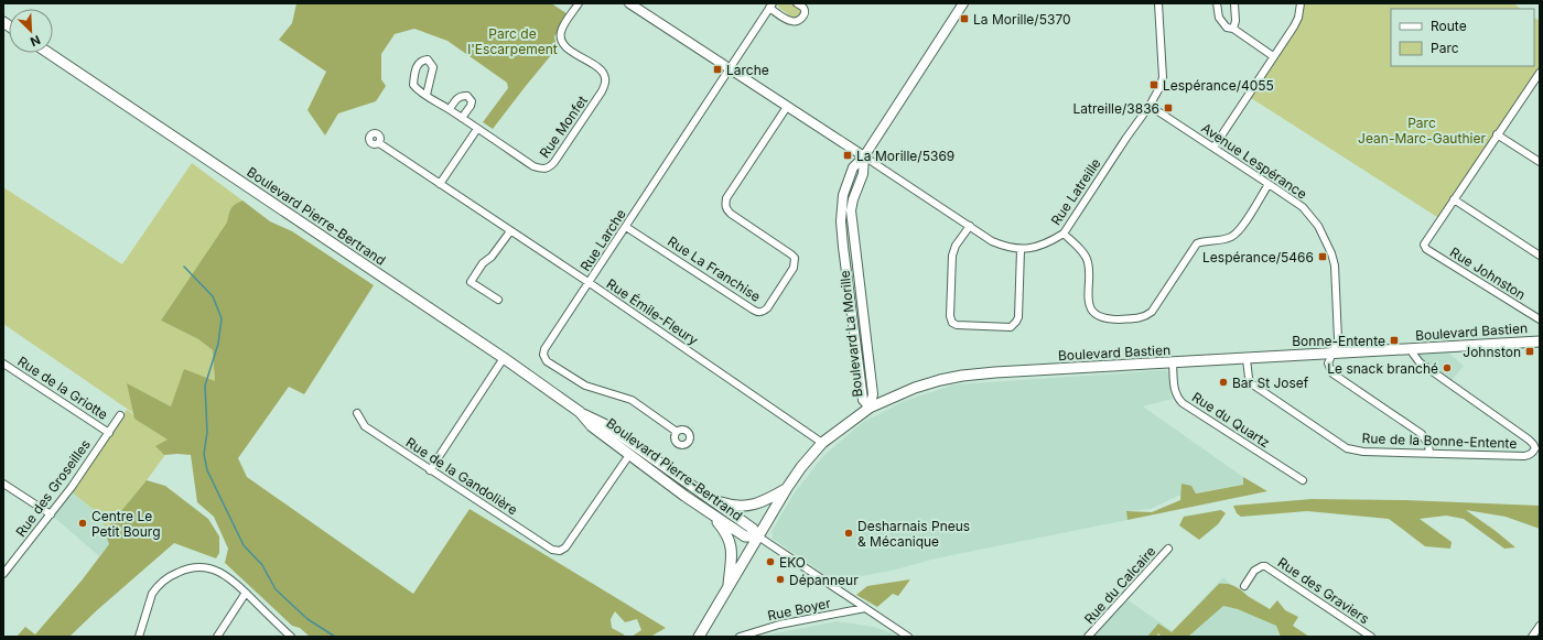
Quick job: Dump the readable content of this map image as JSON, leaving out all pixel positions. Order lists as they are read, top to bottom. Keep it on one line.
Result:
{"streets":{"main road":["Boulevard Pierre-Bertrand","Boulevard Bastien"],"street":["Rue Monfet","Avenue Lespérance","Rue Latreille","Rue Larche","Rue La Franchise","Rue Johnston","Rue Émile-Fleury","Boulevard La Morille","Rue de la Griotte","Rue du Quartz","Rue de la Bonne-Entente","Rue de la Gandolière","Rue des Groseilles","Rue du Calcaire","Rue des Graviers","Rue Boyer"]},"crossings":[["Avenue Lespérance","Rue Latreille"],["Avenue Lespérance","Boulevard Bastien"],["Avenue Lespérance","Rue de la Bonne-Entente"],["Rue Latreille","Boulevard La Morille"],["Boulevard Pierre-Bertrand","Boulevard Bastien"],["Boulevard Pierre-Bertrand","Rue de la Gandolière"],["Boulevard Pierre-Bertrand","Rue Boyer"],["Rue Larche","Rue La Franchise"],["Rue Larche","Rue Émile-Fleury"],["Rue Émile-Fleury","Boulevard Bastien"],["Boulevard Bastien","Boulevard La Morille"],["Boulevard Bastien","Rue du Quartz"],["Boulevard Bastien","Rue de la Bonne-Entente"],["Rue de la Griotte","Rue des Groseilles"]],"parks":["Parc de l'Escarpement","Parc Jean-Marc-Gauthier"],"places":{"transit":["La Morille/5370","Larche","Lespérance/4055","Latreille/3836","La Morille/5369","Lespérance/5466","Bonne-Entente","Johnston"],"other":["Le snack branché","Bar St Josef","Centre Le Petit Bourg","Desharnais Pneus & Mécanique","EKO","Dépanneur"]},"legend":["Route","Parc"],"north":"bottom right"}
